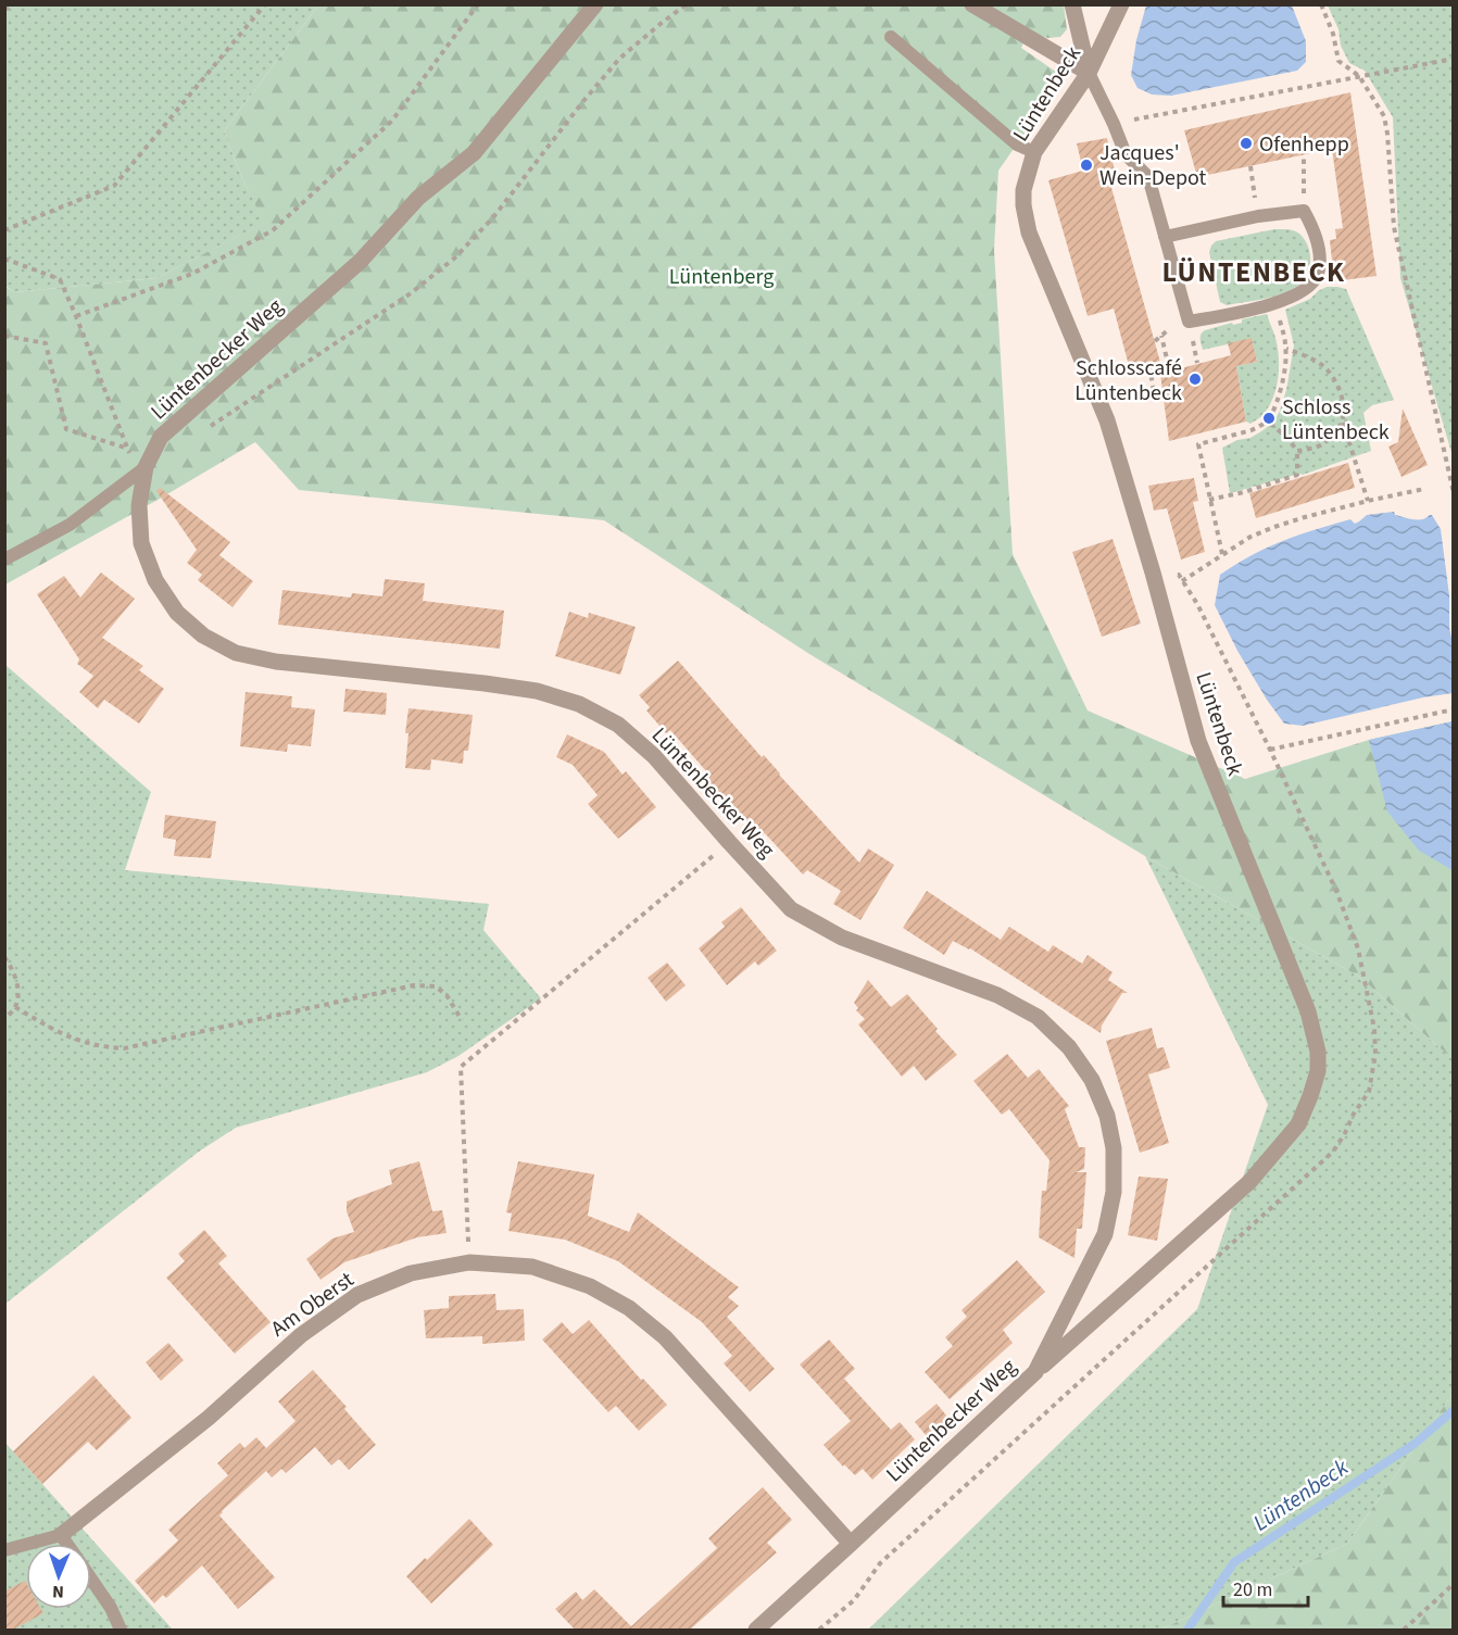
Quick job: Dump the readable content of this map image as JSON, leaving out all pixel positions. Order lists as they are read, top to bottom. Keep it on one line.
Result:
{"streets":{"street":["Lüntenbeck","Lüntenbecker Weg","Am Oberst"]},"crossings":[["Lüntenbeck","Lüntenbecker Weg"],["Lüntenbecker Weg","Am Oberst"]],"districts":["LÜNTENBECK"],"water":["Lüntenbeck"],"parks":["Lüntenberg"],"places":["Ofenhepp","Jacques' Wein-Depot","Schlosscafé Lüntenbeck","Schloss Lüntenbeck"],"scale_bar":"20 m","north":"bottom"}
